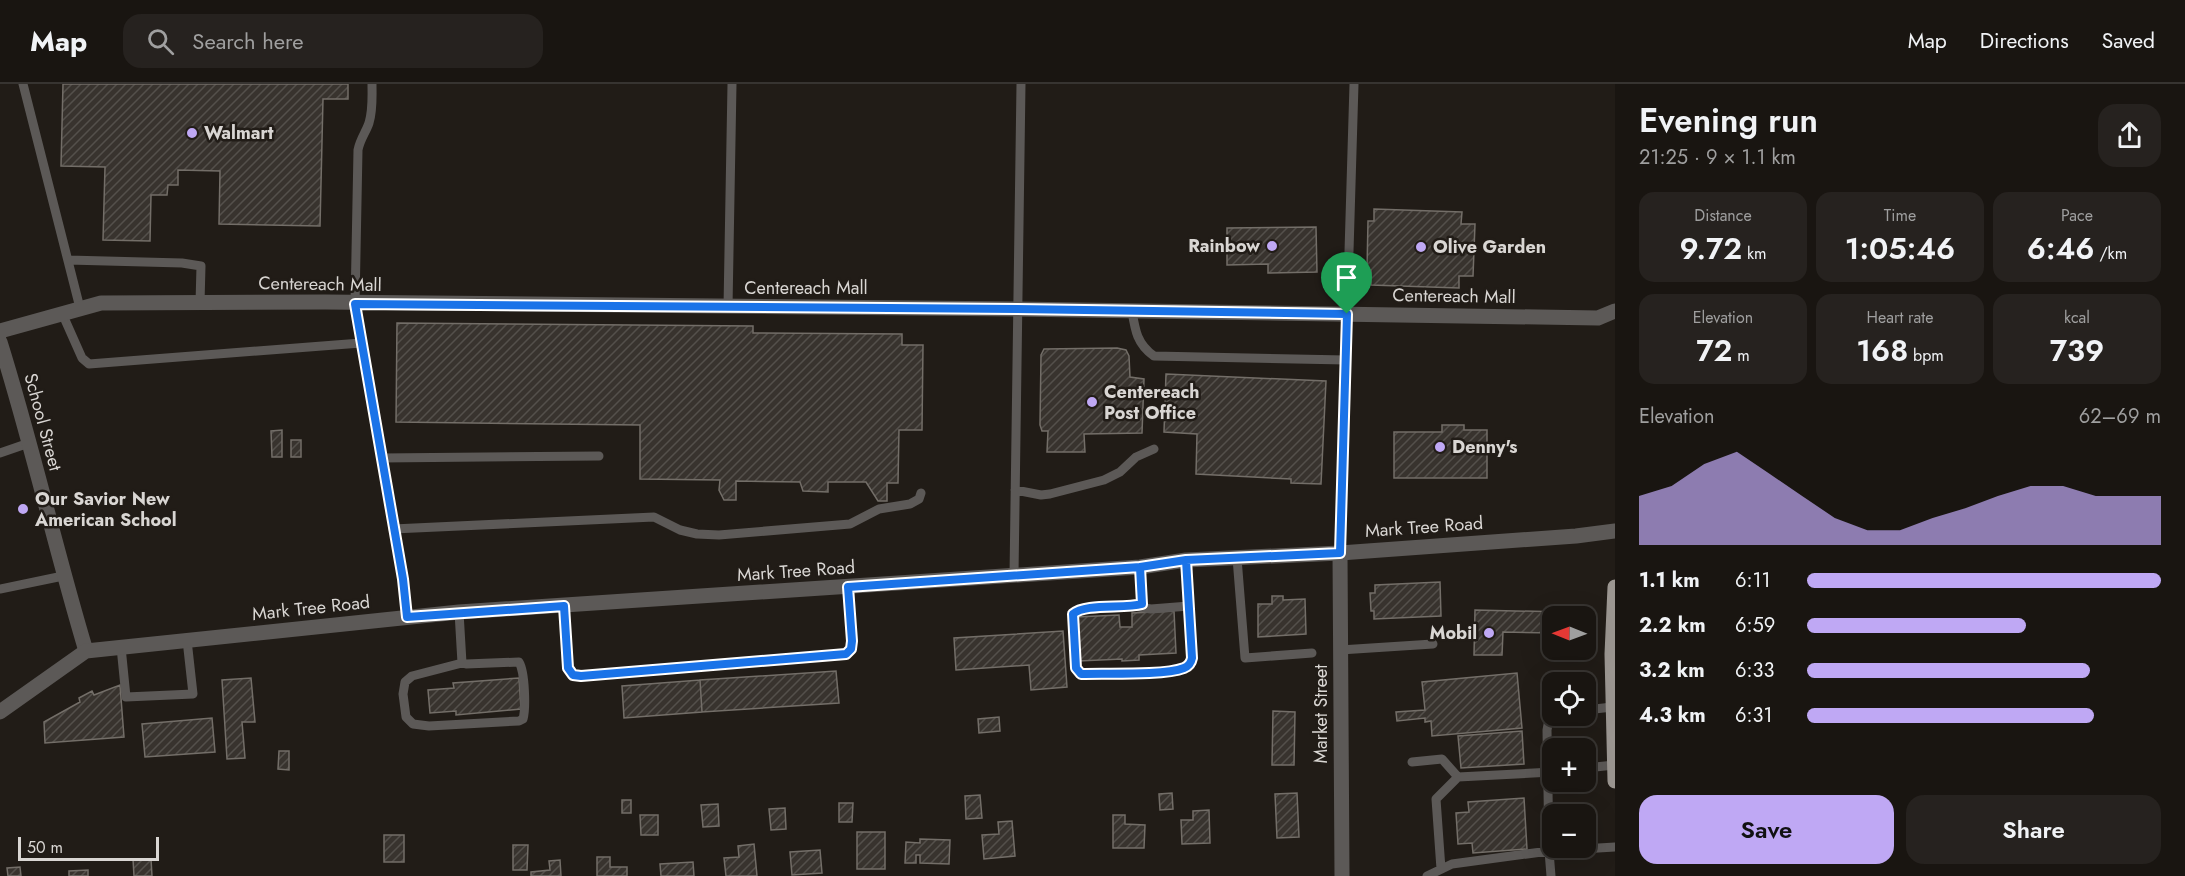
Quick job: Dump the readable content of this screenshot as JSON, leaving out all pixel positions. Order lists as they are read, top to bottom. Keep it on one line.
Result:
{"streets":{"street":["Centereach Mall","School Street","Mark Tree Road","Market Street"]},"crossings":[["School Street","Mark Tree Road"],["Mark Tree Road","Market Street"]],"places":["Walmart","Rainbow","Olive Garden","Centereach Post Office","Denny's","Our Savior New American School","Mobil"],"scale_bar":"50 m","north":"left","page":{"header":"Map","search":"Search here","nav":["Map","Directions","Saved"],"heading":["Evening run","21:25 · 9 × 1.1 km"],"stats":[["Distance","9.72 km"],["Time","1:05:46"],["Pace","6:46 /km"],["Elevation","72 m"],["Heart rate","168 bpm"],["kcal","739"]],"chart":["Elevation","62–69 m"],"list":[{"name":"1.1 km","note":"6:11"},{"name":"2.2 km","note":"6:59"},{"name":"3.2 km","note":"6:33"},{"name":"4.3 km","note":"6:31"}],"map_buttons":["+","−"],"buttons":["Save","Share"],"scale":"50 m"}}
